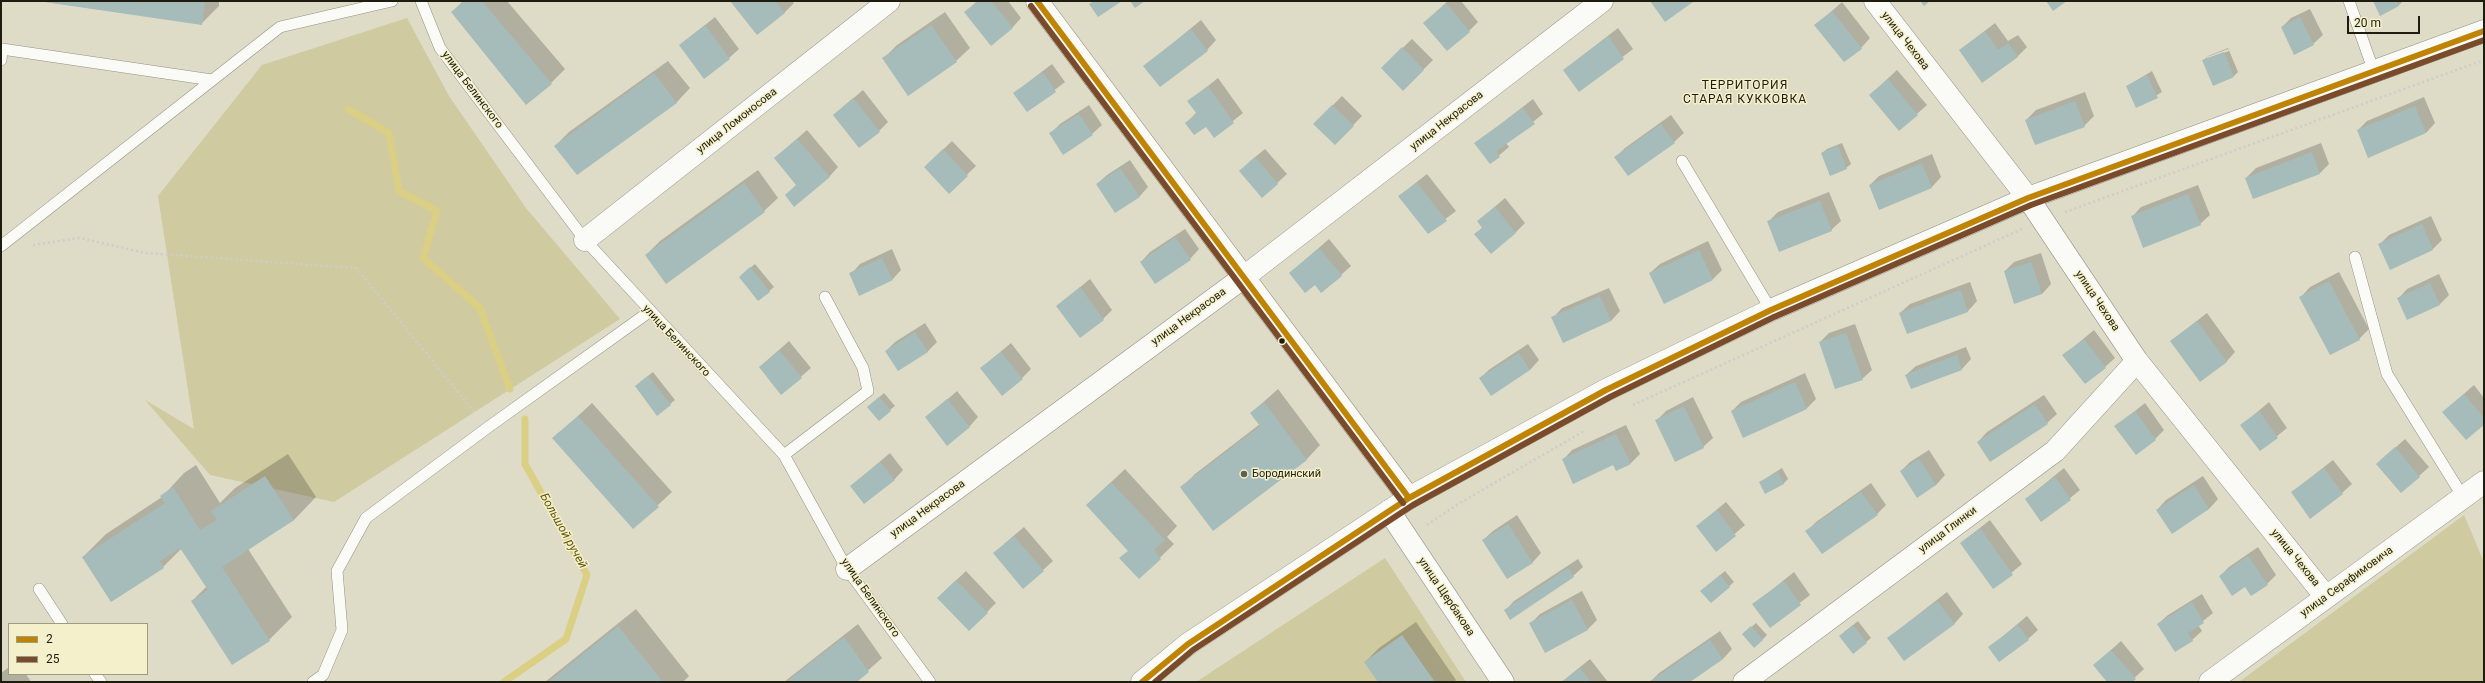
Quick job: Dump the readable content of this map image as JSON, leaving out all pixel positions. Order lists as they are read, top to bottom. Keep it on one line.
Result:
{"streets":{"street":["улица Чехова","улица Ломоносова","улица Некрасова","улица Глинки","улица Серафимовича","улица Щербакова"],"lane":["улица Белинского"]},"crossings":[["улица Чехова","улица Глинки"],["улица Чехова","улица Серафимовича"],["улица Белинского","улица Ломоносова"],["улица Белинского","улица Некрасова"]],"districts":["ТЕРРИТОРИЯ СТАРАЯ КУККОВКА"],"water":["Большой ручей"],"places":["Бородинский"],"lines":["transit line 2","transit line 25"],"legend":["2","25"],"scale_bar":"20 m"}
